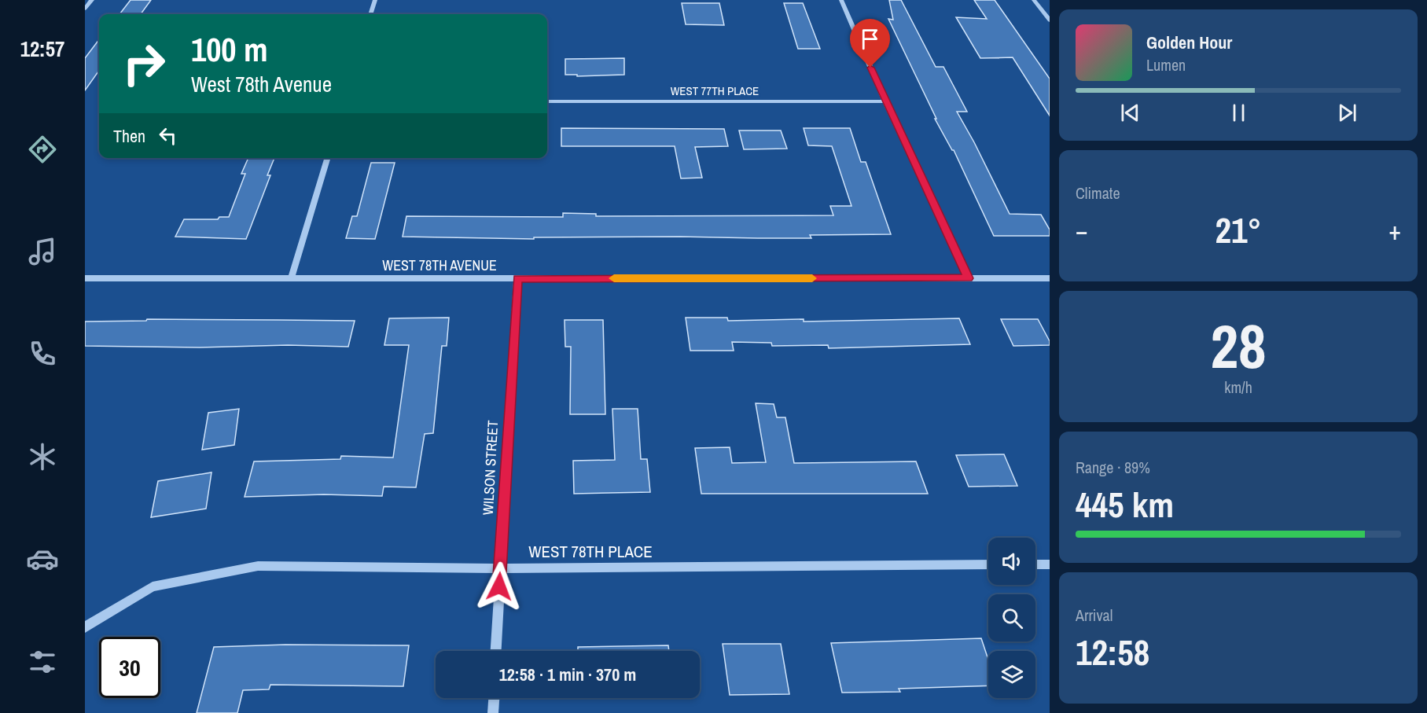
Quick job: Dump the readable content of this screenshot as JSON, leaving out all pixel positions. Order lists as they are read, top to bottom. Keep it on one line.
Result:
{"streets":{"street":["WEST 77TH PLACE","WEST 78TH AVENUE","WILSON STREET","WEST 78TH PLACE"]},"crossings":[["WEST 78TH AVENUE","WILSON STREET"],["WILSON STREET","WEST 78TH PLACE"]],"page":{"tabs":"12:57","turn":["100 m","West 78th Avenue"],"song":["Golden Hour","Lumen"],"then":"Then","tile":["Climate",["28","km/h"],["Range · 89%","445 km"],["Arrival","12:58"]],"heat":["−","21°","+"],"limit":"30","trip":"12:58 · 1 min · 370 m"}}
